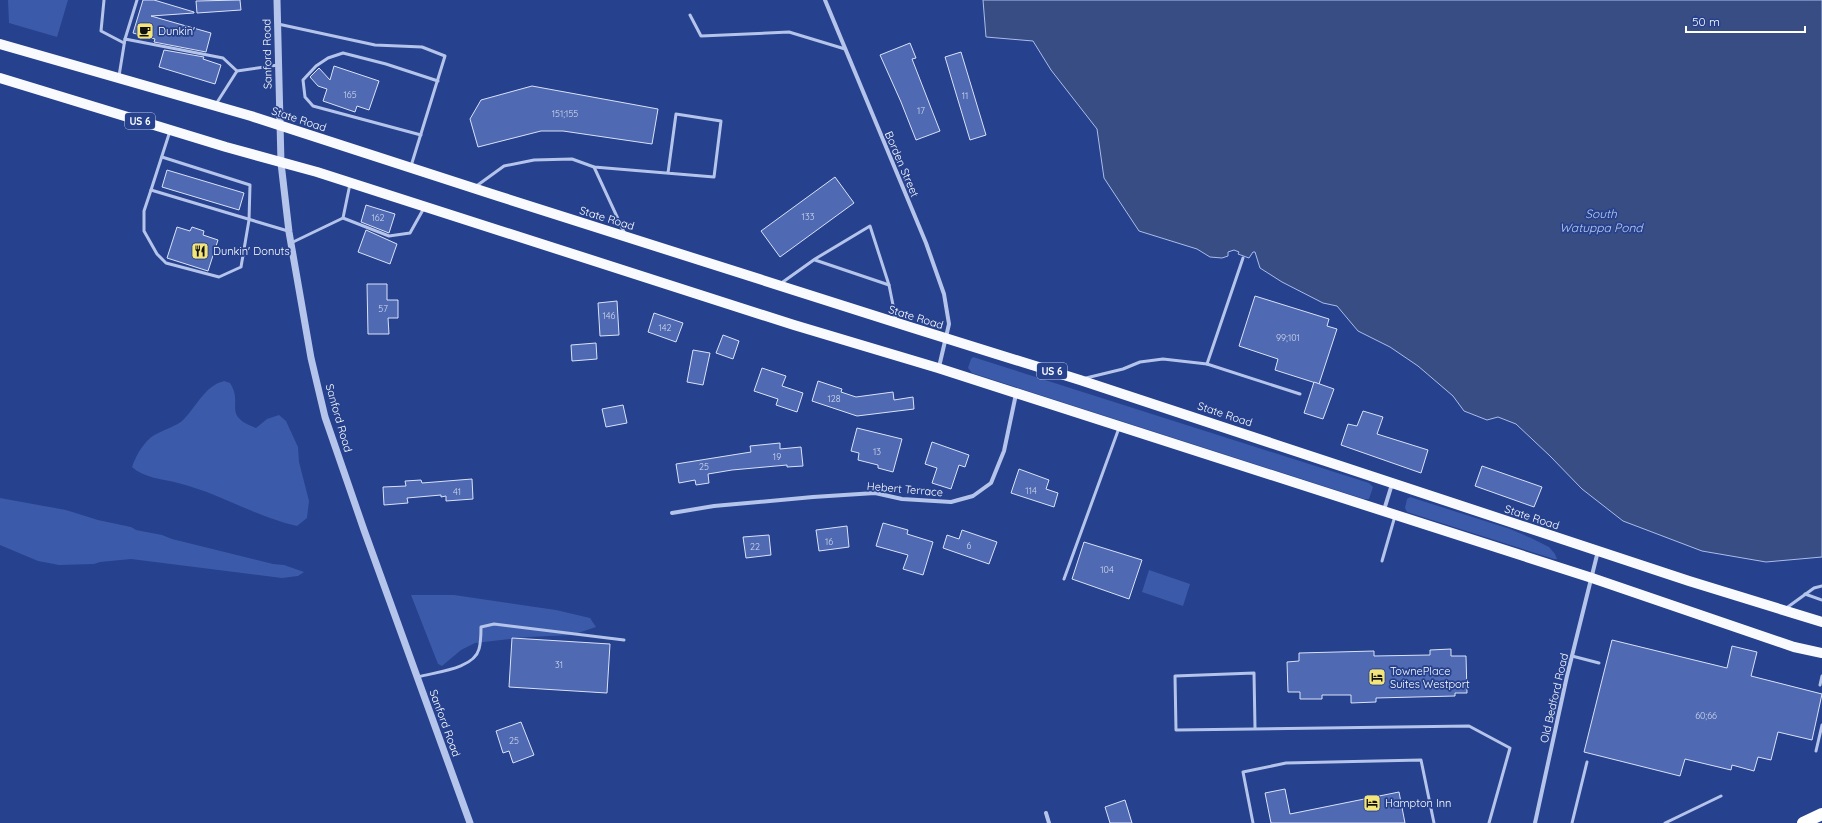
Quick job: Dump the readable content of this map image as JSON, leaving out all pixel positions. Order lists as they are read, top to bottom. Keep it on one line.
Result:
{"streets":{"main road":["State Road","US 6"],"street":["Sanford Road","Borden Street","Hebert Terrace","Old Bedford Road"]},"crossings":[["Sanford Road","State Road"],["Sanford Road","US 6"],["State Road","Borden Street"],["State Road","Old Bedford Road"],["US 6","Borden Street"],["US 6","Hebert Terrace"],["US 6","Old Bedford Road"]],"water":["South Watuppa Pond"],"places":{"cafe":["Dunkin'"],"restaurant":["Dunkin' Donuts"],"hotel":["TownePlace Suites Westport","Hampton Inn"]},"house_numbers":["165","11","17","151;155","133","162","57","146","142","99;101","128","13","19","25","114","41","16","6","22","104","31","60;66","25"],"scale_bar":"50 m"}
